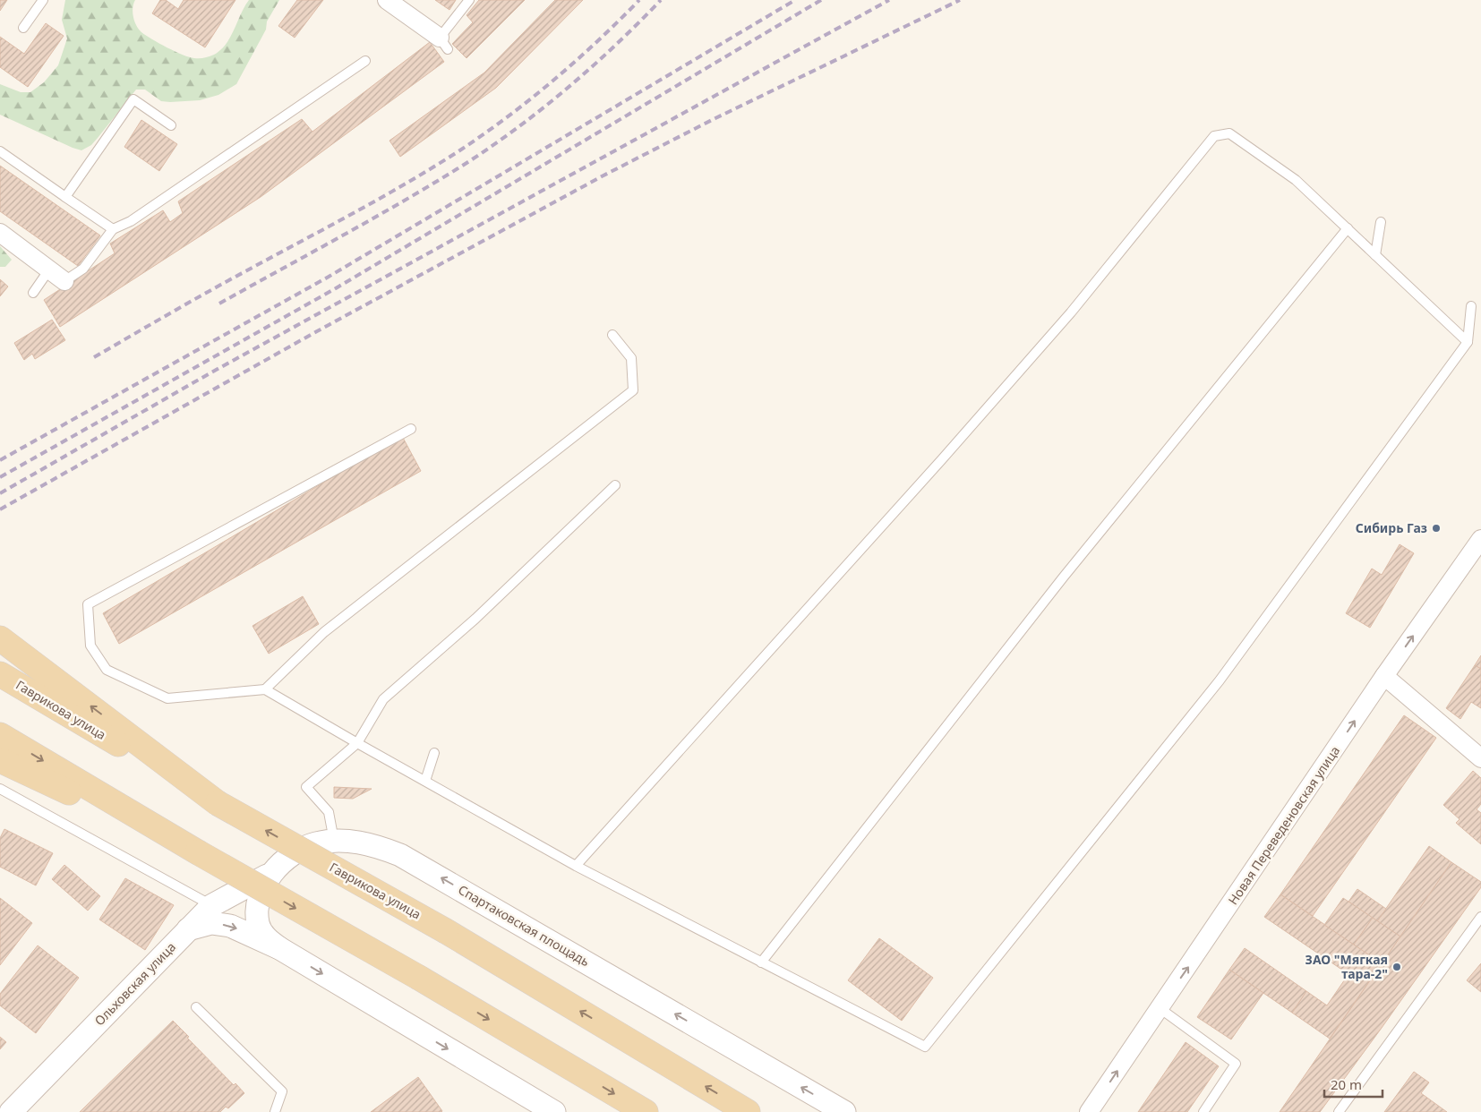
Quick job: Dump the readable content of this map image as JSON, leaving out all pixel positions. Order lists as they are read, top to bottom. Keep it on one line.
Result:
{"streets":{"main road":["Гаврикова улица"],"street":["Новая Переведеновская улица","Спартаковская площадь","Ольховская улица"]},"crossings":[["Спартаковская площадь","Ольховская улица"]],"one_way":["Новая Переведеновская улица"],"places":["Сибирь Газ","ЗАО \"Мягкая тара-2\""],"scale_bar":"20 m"}
